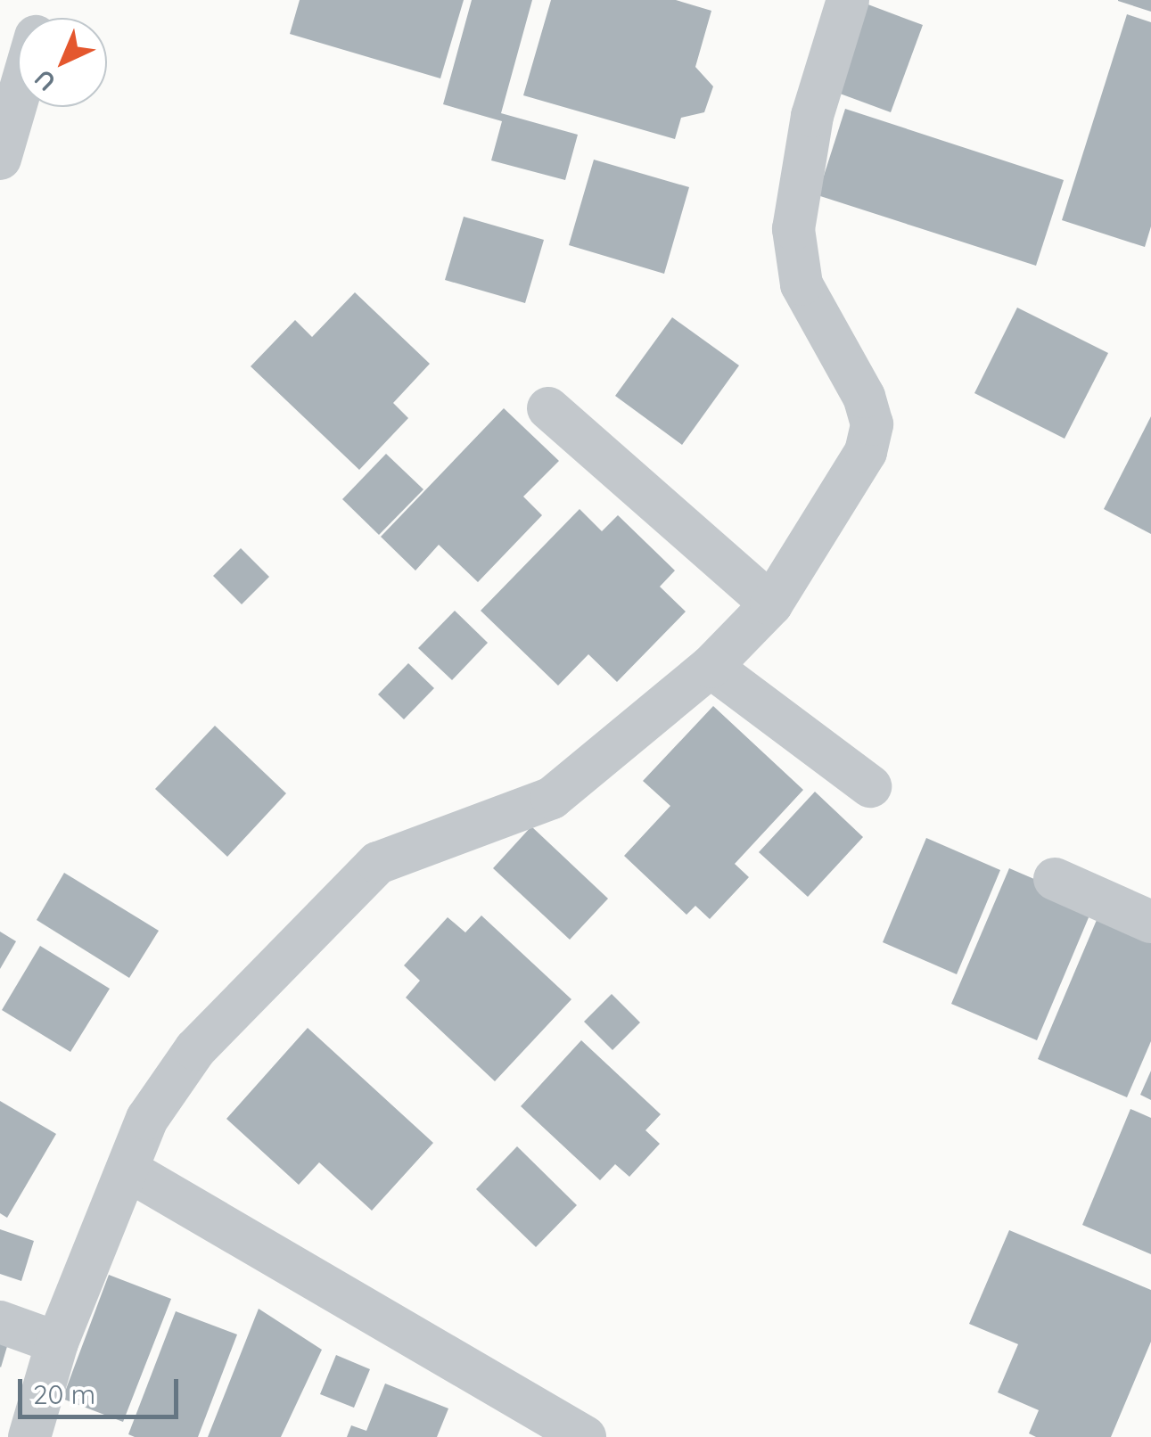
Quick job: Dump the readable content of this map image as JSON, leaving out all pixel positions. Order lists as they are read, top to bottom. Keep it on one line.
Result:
{"scale_bar":"20 m","north":"bottom left"}
